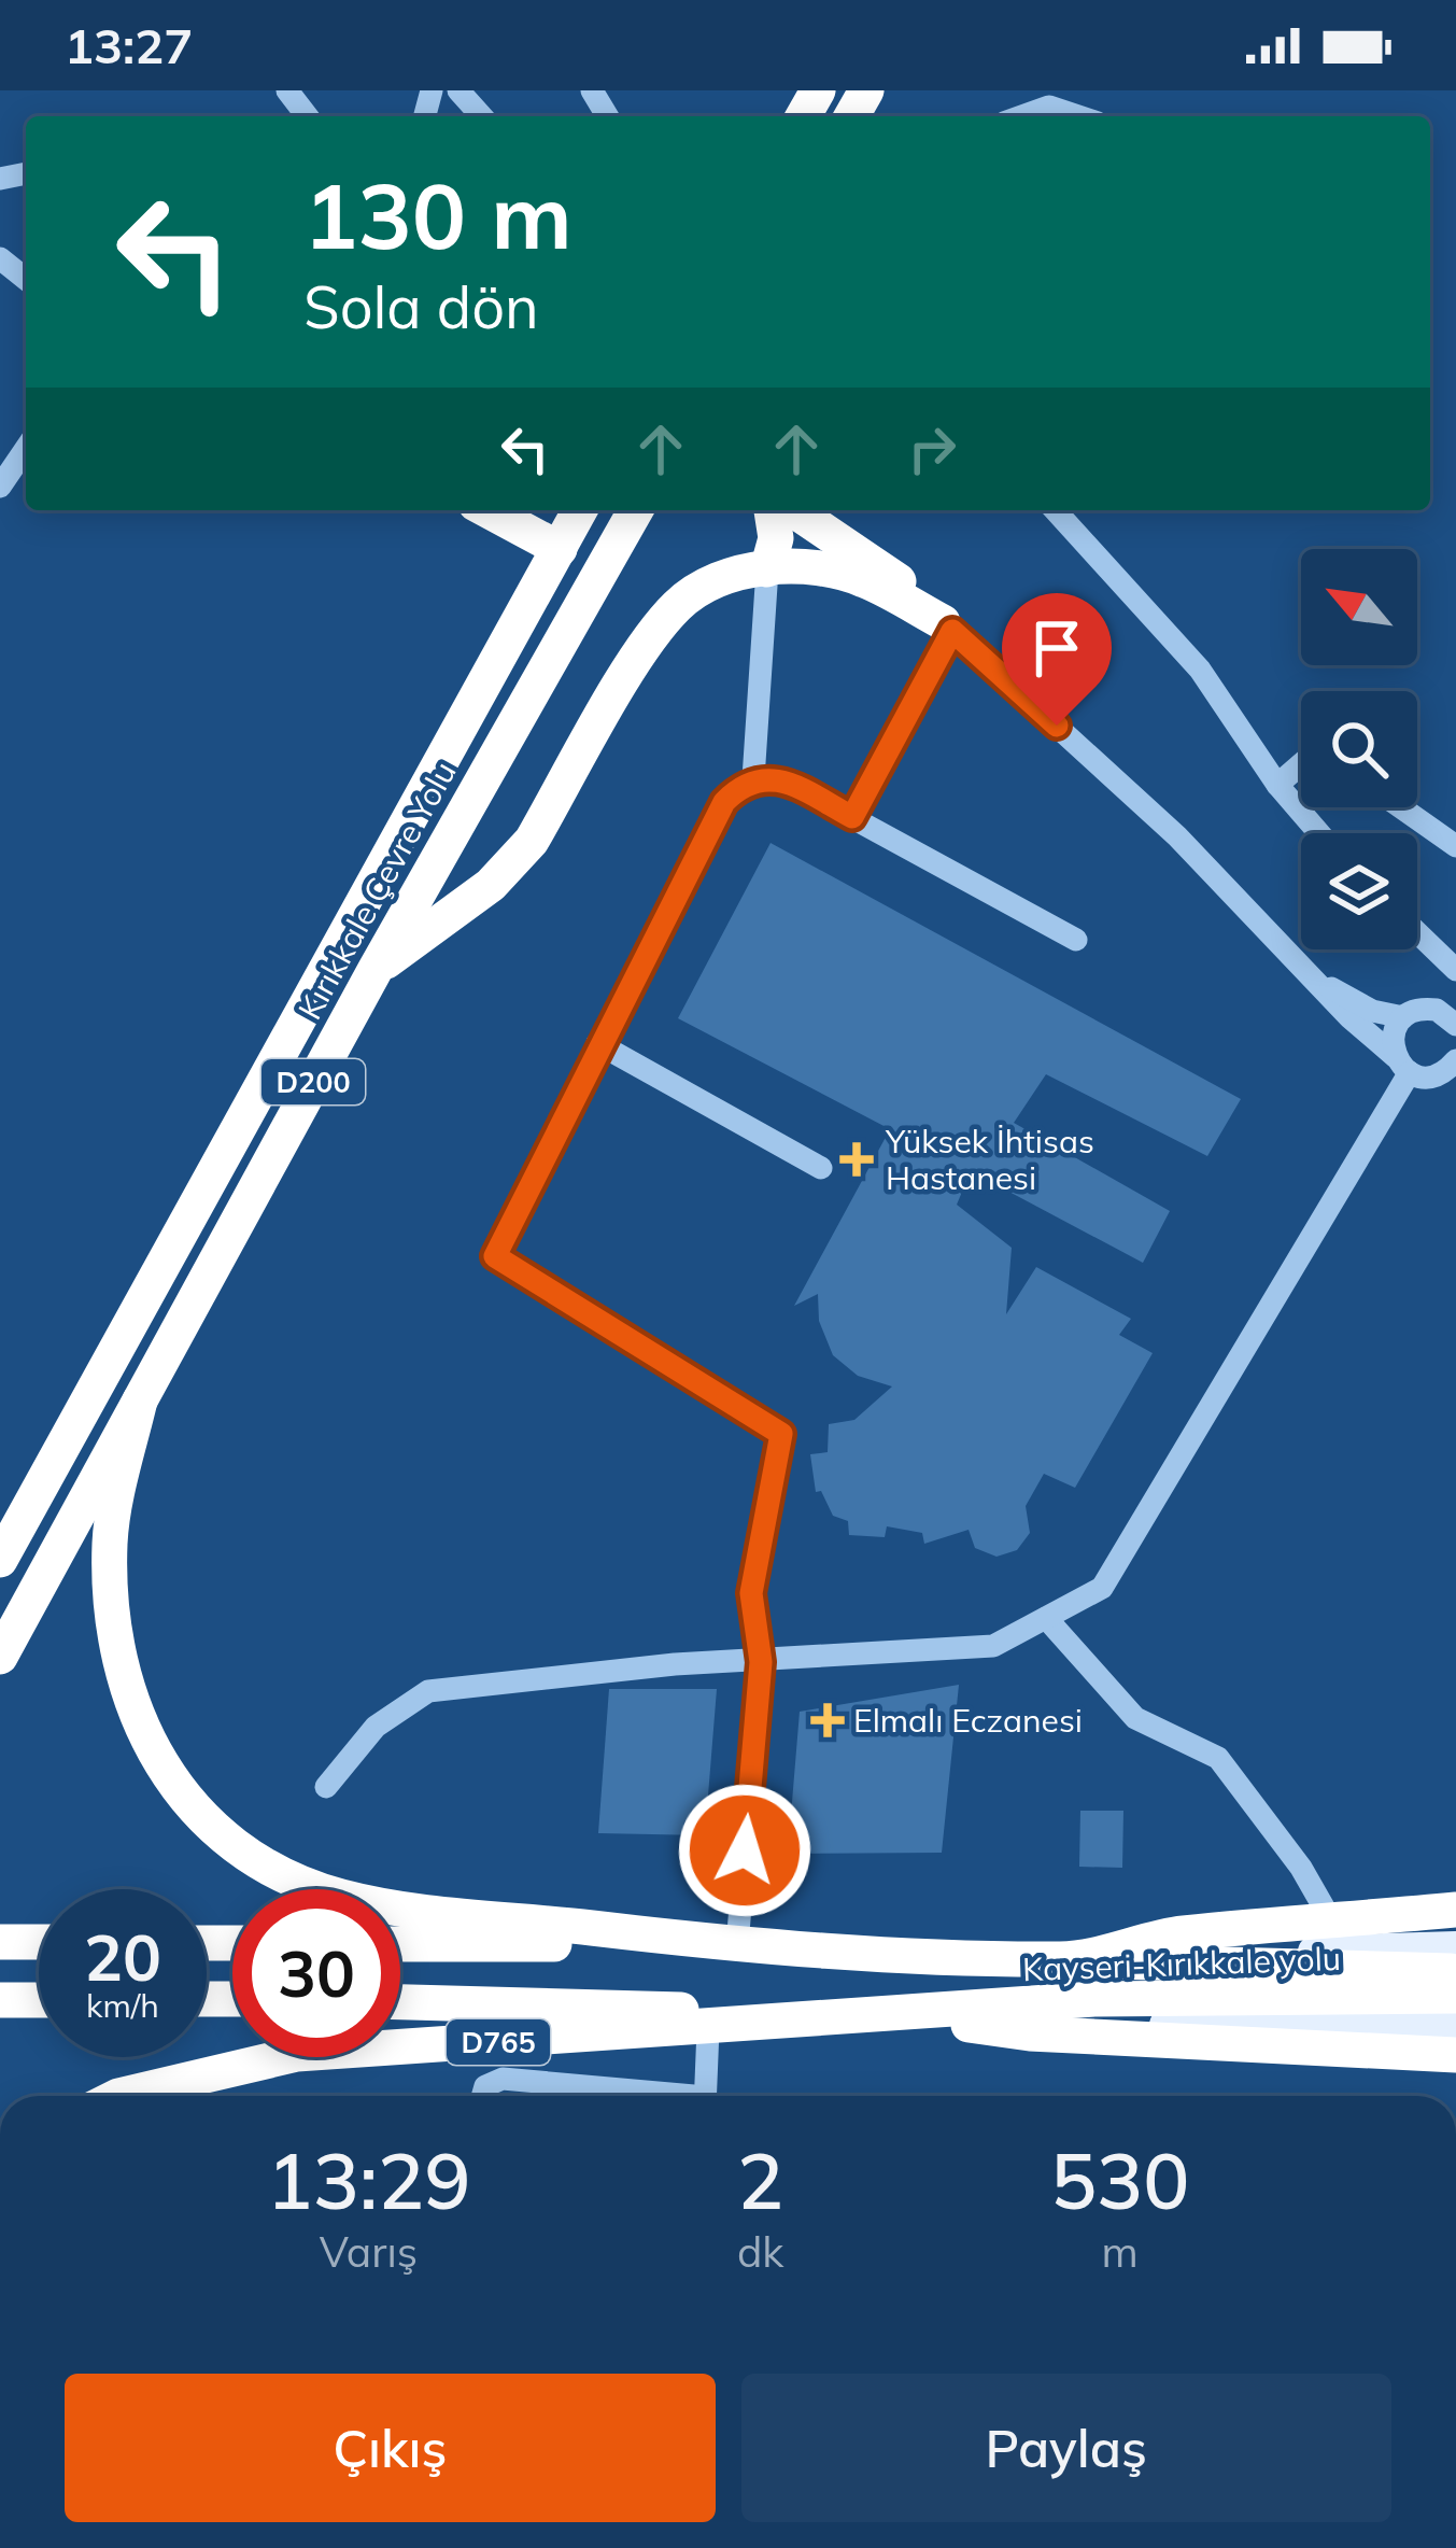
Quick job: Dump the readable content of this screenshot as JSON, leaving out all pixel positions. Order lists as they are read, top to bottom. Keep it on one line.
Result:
{"streets":{"highway":["Kırıkkale Çevre Yolu","D200","Kayseri-Kırıkkale yolu","D765"]},"crossings":[["Kayseri-Kırıkkale yolu","D765"]],"places":{"health":["Yüksek İhtisas Hastanesi","Elmalı Eczanesi"]},"north":"top left","page":{"status":"13:27","turn":["130 m","Sola dön"],"speed":"20 km/h","limit":"30","eta":["13:29","Varış","2","dk","530","m"],"buttons":["Çıkış","Paylaş"]}}
